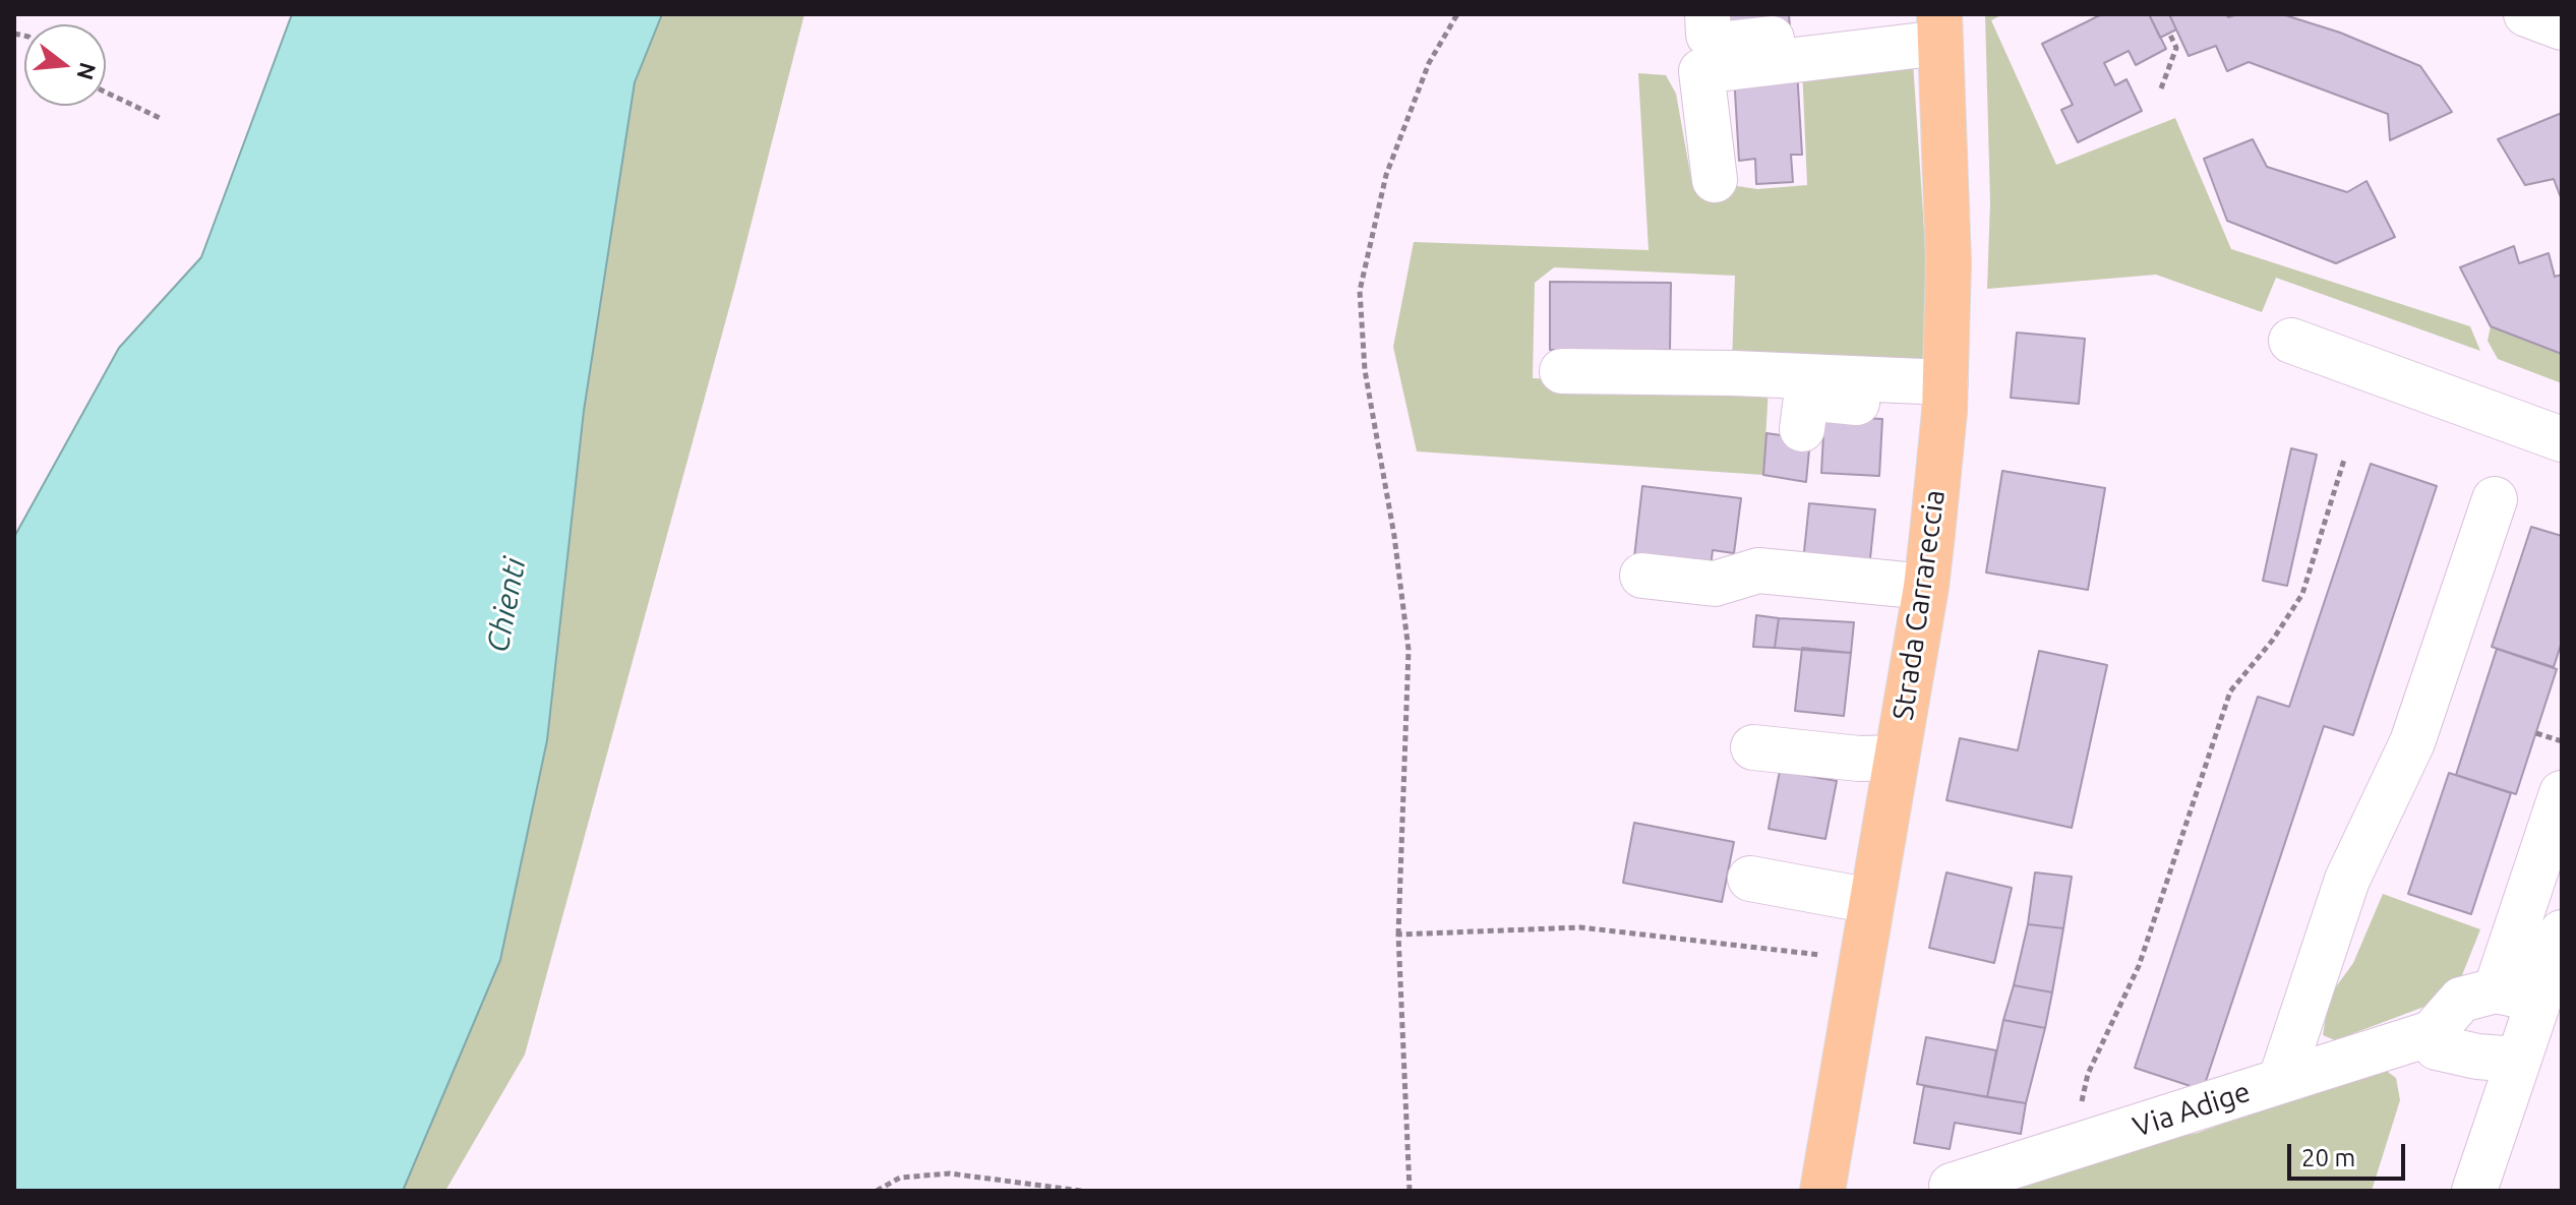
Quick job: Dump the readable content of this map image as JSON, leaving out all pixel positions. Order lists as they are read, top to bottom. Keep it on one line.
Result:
{"streets":{"main road":["Strada Carrareccia"],"street":["Via Adige"]},"water":["Chienti"],"scale_bar":"20 m","north":"right"}
